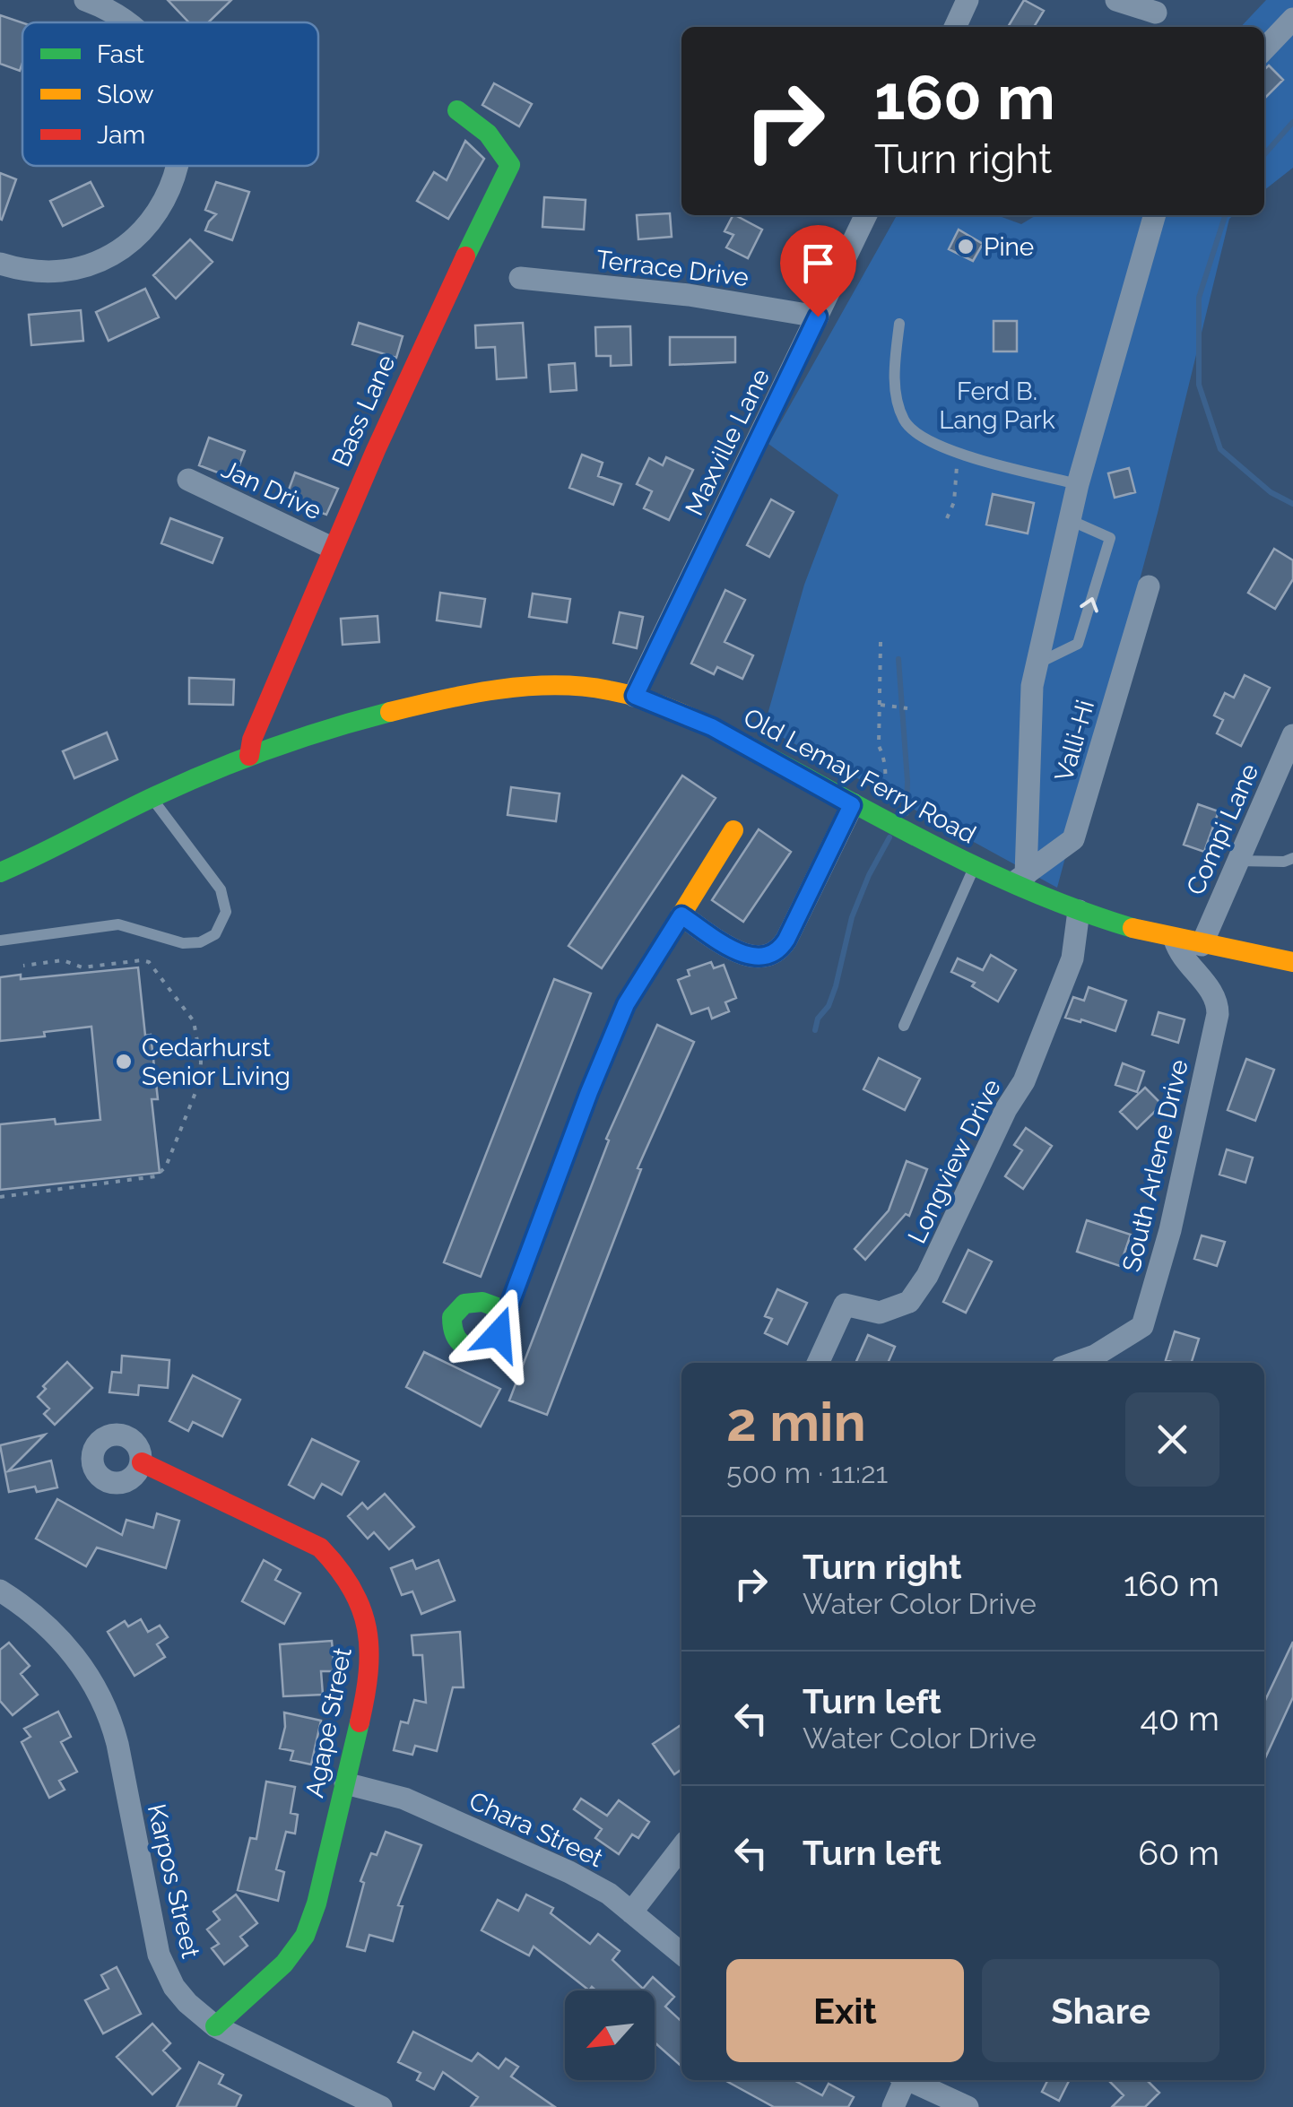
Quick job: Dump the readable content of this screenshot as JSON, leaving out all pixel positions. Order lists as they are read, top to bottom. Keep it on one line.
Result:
{"streets":{"street":["Terrace Drive","Bass Lane","Maxville Lane","Jan Drive","Valli-Hi","Old Lemay Ferry Road","Compi Lane","Longview Drive","South Arlene Drive","Agape Street","Chara Street","Karpos Street"]},"crossings":[["Terrace Drive","Maxville Lane"],["Bass Lane","Jan Drive"],["Bass Lane","Old Lemay Ferry Road"],["Maxville Lane","Old Lemay Ferry Road"],["Valli-Hi","Old Lemay Ferry Road"],["Old Lemay Ferry Road","Compi Lane"],["Old Lemay Ferry Road","Longview Drive"],["Old Lemay Ferry Road","South Arlene Drive"],["Agape Street","Chara Street"],["Agape Street","Karpos Street"]],"parks":["Ferd B. Lang Park"],"places":["Pine","Cedarhurst Senior Living"],"legend":["Fast","Slow","Jam"],"north":"bottom left","page":{"turn":["160 m","Turn right"],"heading":["2 min","500 m · 11:21"],"list":[{"name":"Turn right","note":"Water Color Drive","value":"160 m"},{"name":"Turn left","note":"Water Color Drive","value":"40 m"},{"name":"Turn left","value":"60 m"}],"buttons":["Exit","Share"]}}
